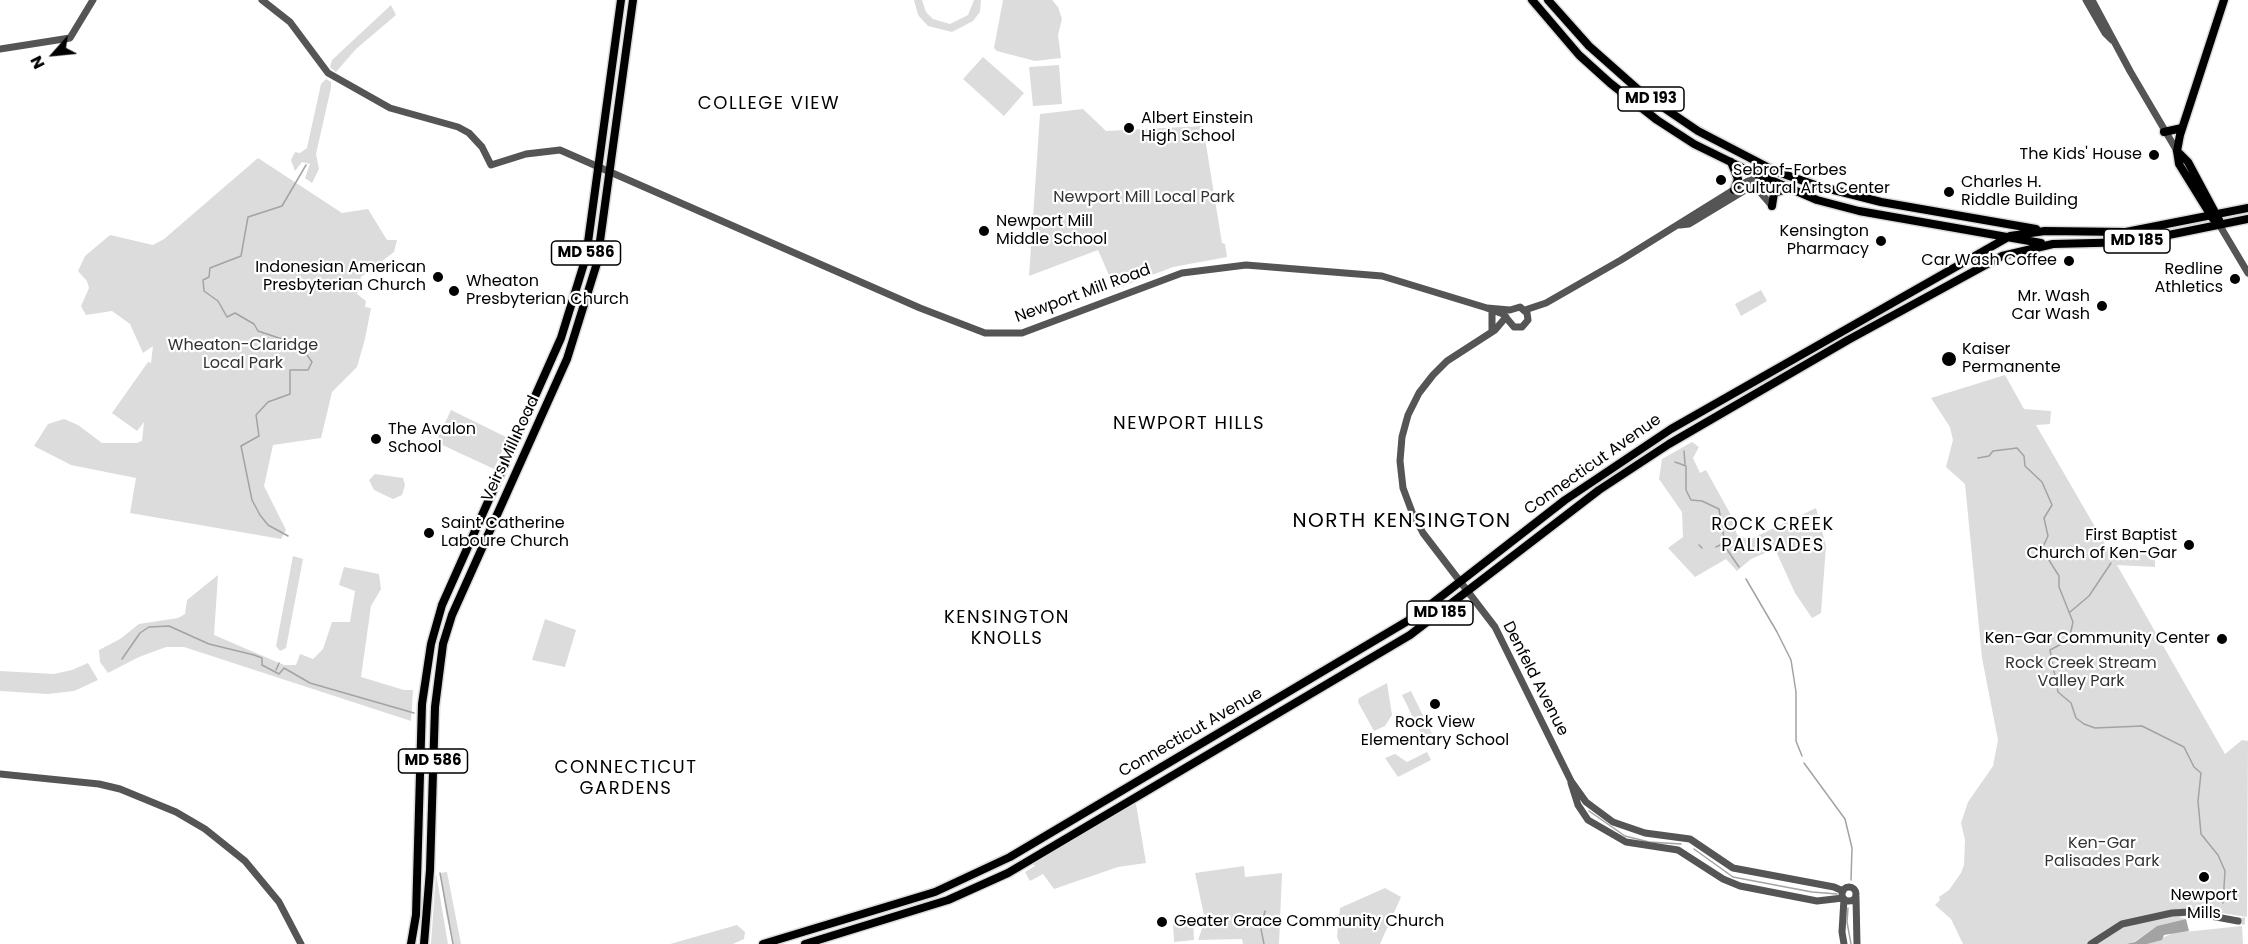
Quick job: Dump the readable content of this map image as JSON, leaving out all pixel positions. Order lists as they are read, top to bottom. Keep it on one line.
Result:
{"streets":{"main road":["MD 193","MD 185","MD 586","Veirs Mill Road","Connecticut Avenue"],"street":["Newport Mill Road","Denfeld Avenue"]},"crossings":[["MD 193","Connecticut Avenue"],["Newport Mill Road","Veirs Mill Road"],["Newport Mill Road","Denfeld Avenue"],["Connecticut Avenue","Denfeld Avenue"]],"districts":["COLLEGE VIEW","NEWPORT HILLS","NORTH KENSINGTON","ROCK CREEK PALISADES","KENSINGTON KNOLLS","CONNECTICUT GARDENS"],"parks":["Newport Mill Local Park","Wheaton-Claridge Local Park","Rock Creek Stream Valley Park","Ken-Gar Palisades Park"],"places":["Albert Einstein High School","The Kids' House","Sebrof-Forbes Cultural Arts Center","Charles H. Riddle Building","Newport Mill Middle School","Kensington Pharmacy","Car Wash Coffee","Indonesian American Presbyterian Church","Redline Athletics","Wheaton Presbyterian Church","Mr. Wash Car Wash","Kaiser Permanente","The Avalon School","Saint Catherine Laboure Church","First Baptist Church of Ken-Gar","Ken-Gar Community Center","Rock View Elementary School","Newport Mills","Geater Grace Community Church"],"north":"bottom left"}
